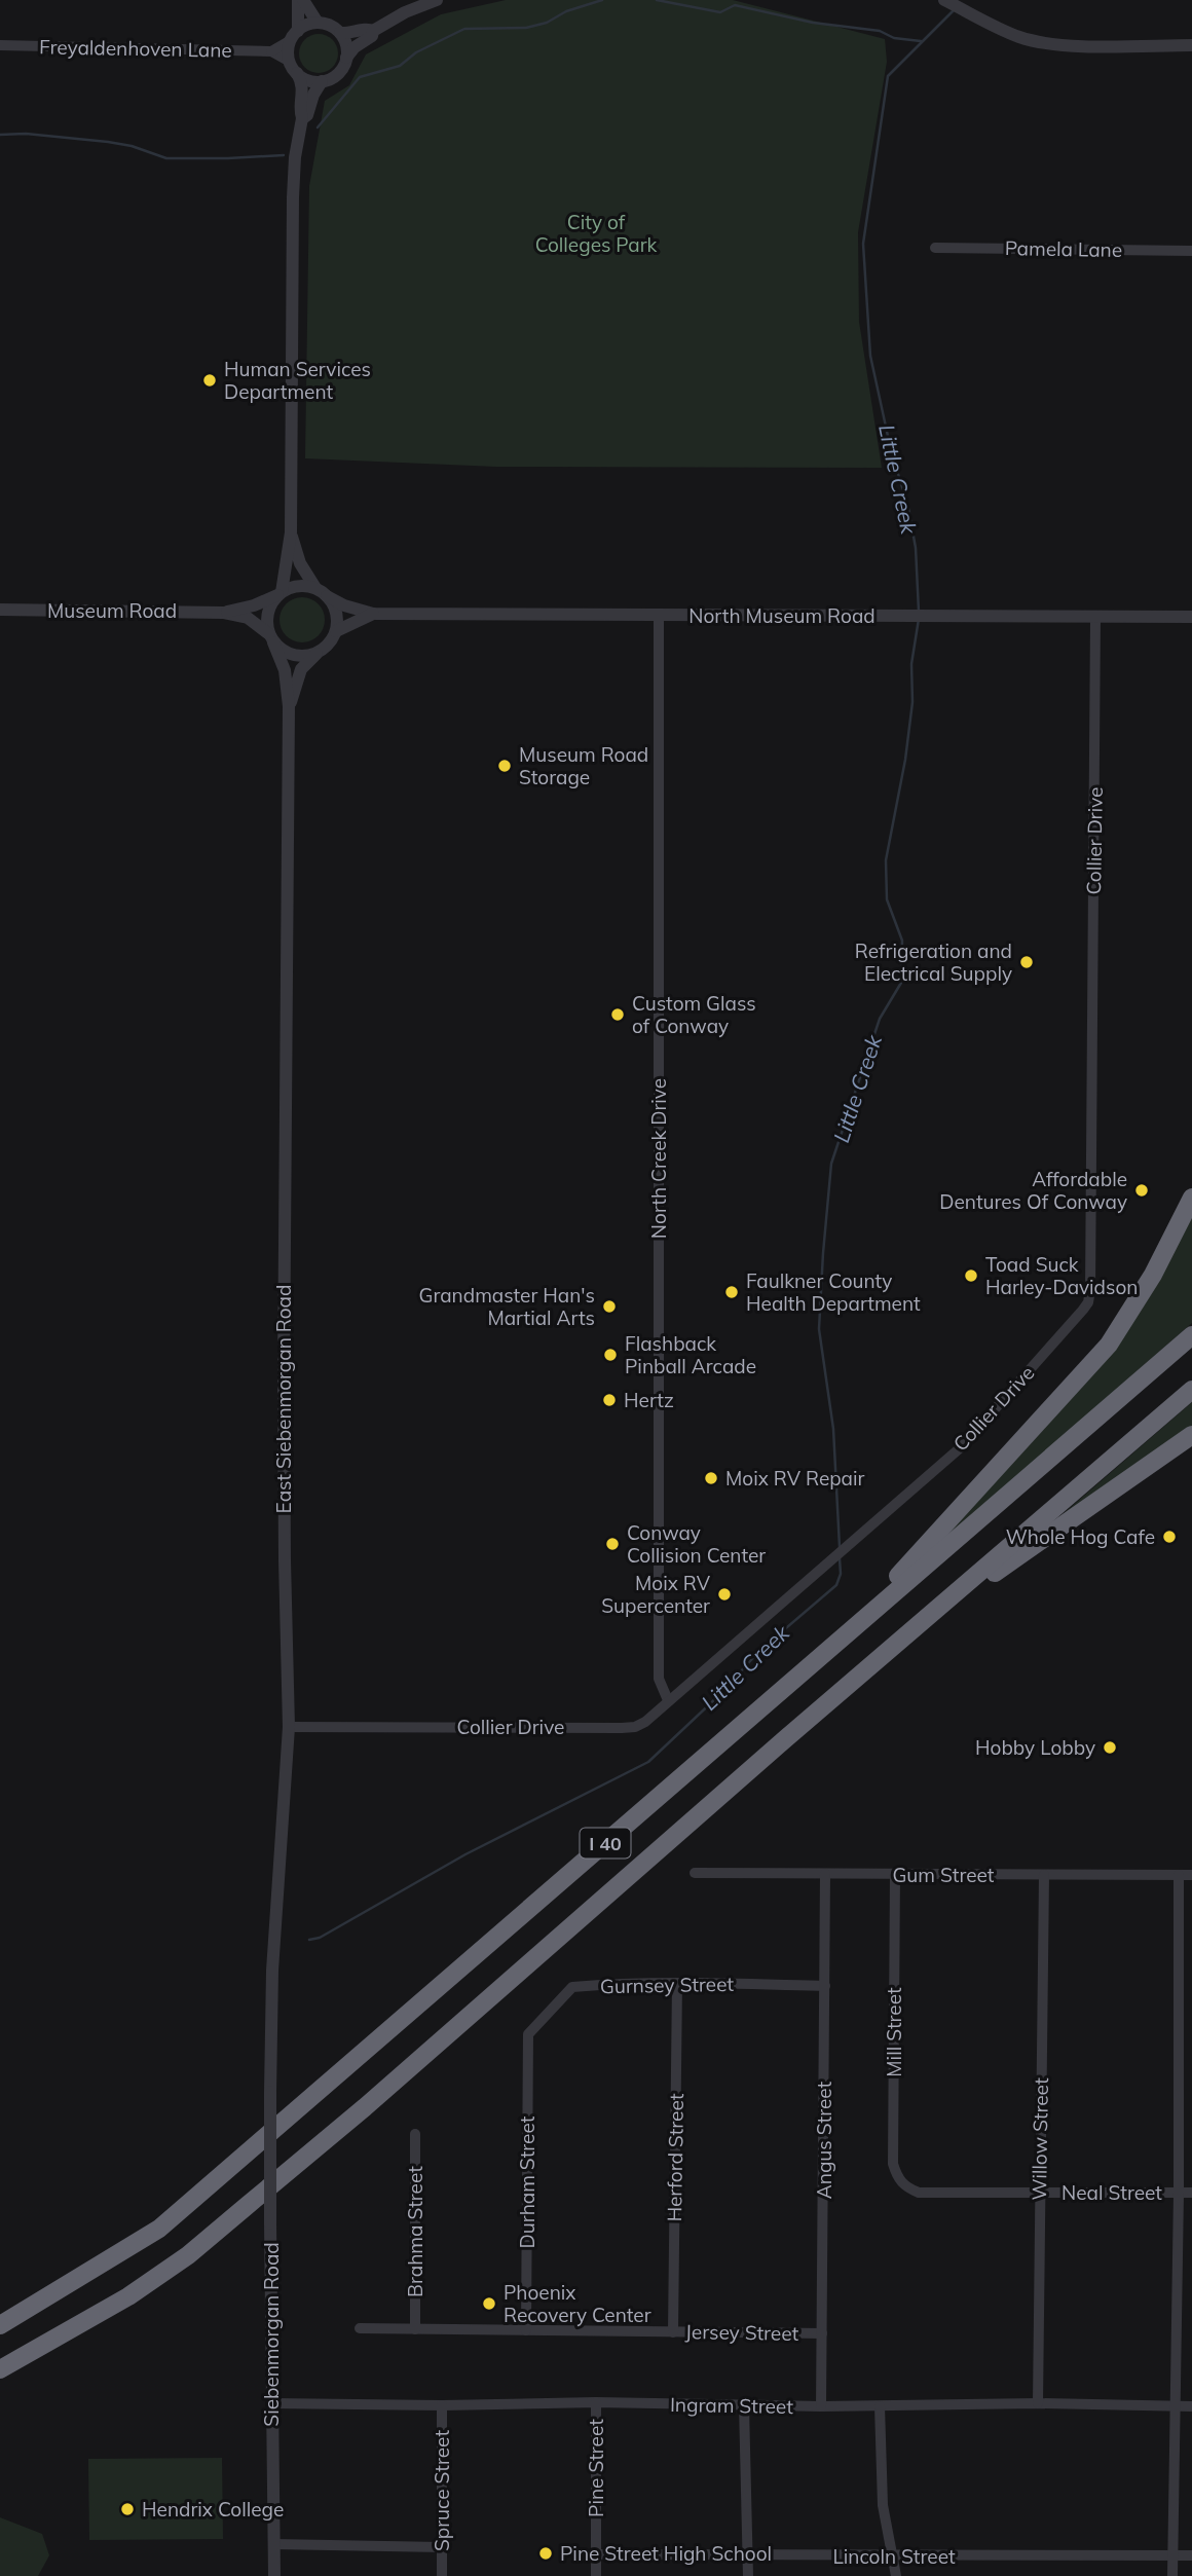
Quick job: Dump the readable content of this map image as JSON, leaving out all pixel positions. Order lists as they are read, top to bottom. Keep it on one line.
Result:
{"streets":{"highway":["I 40"],"street":["Freyaldenhoven Lane","Pamela Lane","Museum Road","North Museum Road","Collier Drive","North Creek Drive","East Siebenmorgan Road","Gum Street","Gurnsey Street","Mill Street","Willow Street","Angus Street","Herford Street","Durham Street","Neal Street","Brahma Street","Jersey Street","Siebenmorgan Road","Ingram Street","Pine Street","Spruce Street","Lincoln Street"]},"crossings":[["Museum Road","North Museum Road"],["Museum Road","East Siebenmorgan Road"],["North Museum Road","Collier Drive"],["North Museum Road","North Creek Drive"],["North Museum Road","East Siebenmorgan Road"],["Collier Drive","North Creek Drive"],["Collier Drive","East Siebenmorgan Road"],["East Siebenmorgan Road","Siebenmorgan Road"],["Gum Street","Mill Street"],["Gum Street","Willow Street"],["Gum Street","Angus Street"],["Gurnsey Street","Angus Street"],["Gurnsey Street","Herford Street"],["Gurnsey Street","Durham Street"],["Mill Street","Neal Street"],["Willow Street","Neal Street"],["Willow Street","Ingram Street"],["Angus Street","Jersey Street"],["Angus Street","Ingram Street"],["Herford Street","Jersey Street"],["Durham Street","Jersey Street"],["Brahma Street","Jersey Street"],["Siebenmorgan Road","Ingram Street"],["Ingram Street","Pine Street"],["Ingram Street","Spruce Street"],["Pine Street","Lincoln Street"]],"water":["Little Creek"],"parks":["City of Colleges Park"],"places":["Human Services Department","Museum Road Storage","Refrigeration and Electrical Supply","Custom Glass of Conway","Affordable Dentures Of Conway","Toad Suck Harley-Davidson","Faulkner County Health Department","Grandmaster Han's Martial Arts","Flashback Pinball Arcade","Hertz","Moix RV Repair","Whole Hog Cafe","Conway Collision Center","Moix RV Supercenter","Hobby Lobby","Phoenix Recovery Center","Hendrix College","Pine Street High School"]}
